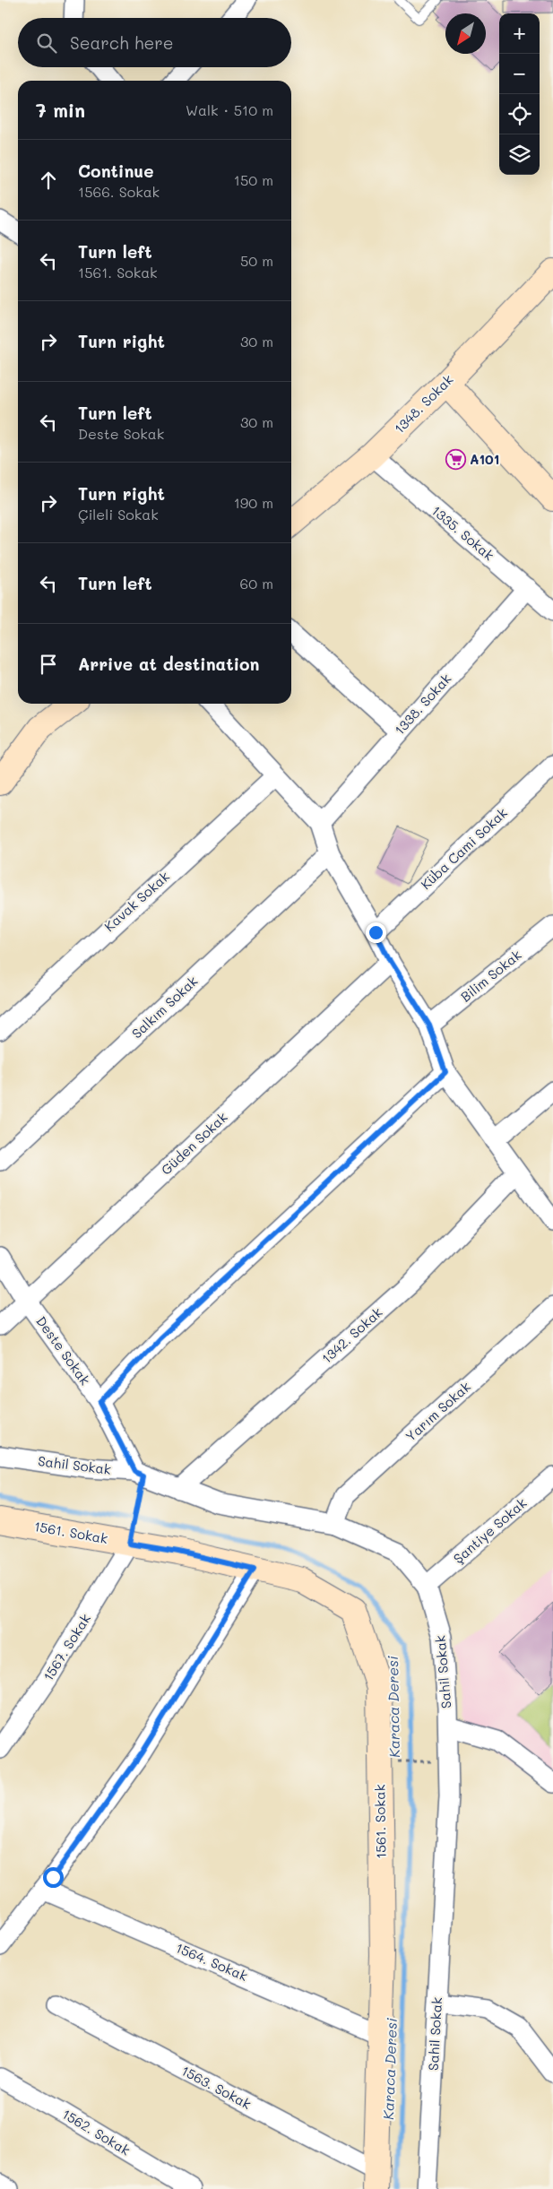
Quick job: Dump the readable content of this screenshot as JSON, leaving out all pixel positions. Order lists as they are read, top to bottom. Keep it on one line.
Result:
{"streets":{"street":["1348. Sokak","1335. Sokak","1338. Sokak","Küba Cami Sokak","Kavak Sokak","Bilim Sokak","Salkım Sokak","Güden Sokak","1342. Sokak","Deste Sokak","Yarım Sokak","Sahil Sokak","Şantiye Sokak","1561. Sokak","1567. Sokak","1564. Sokak","1563. Sokak","1562. Sokak"]},"crossings":[["1348. Sokak","1335. Sokak"],["1335. Sokak","1338. Sokak"],["Güden Sokak","Deste Sokak"],["1342. Sokak","Sahil Sokak"],["Deste Sokak","Sahil Sokak"],["Yarım Sokak","Sahil Sokak"],["Sahil Sokak","Şantiye Sokak"],["1561. Sokak","1567. Sokak"],["1561. Sokak","1564. Sokak"],["1561. Sokak","1563. Sokak"]],"water":["Karaca Deresi"],"places":{"supermarket":["A101"]},"north":"bottom left","page":{"map_buttons":["+","−"],"search":"Search here","heading":["7 min","Walk · 510 m"],"list":[["Continue","1566. Sokak","150 m"],["Turn left","1561. Sokak","50 m"],["Turn right","30 m"],["Turn left","Deste Sokak","30 m"],["Turn right","Çileli Sokak","190 m"],["Turn left","60 m"],"Arrive at destination"]}}
